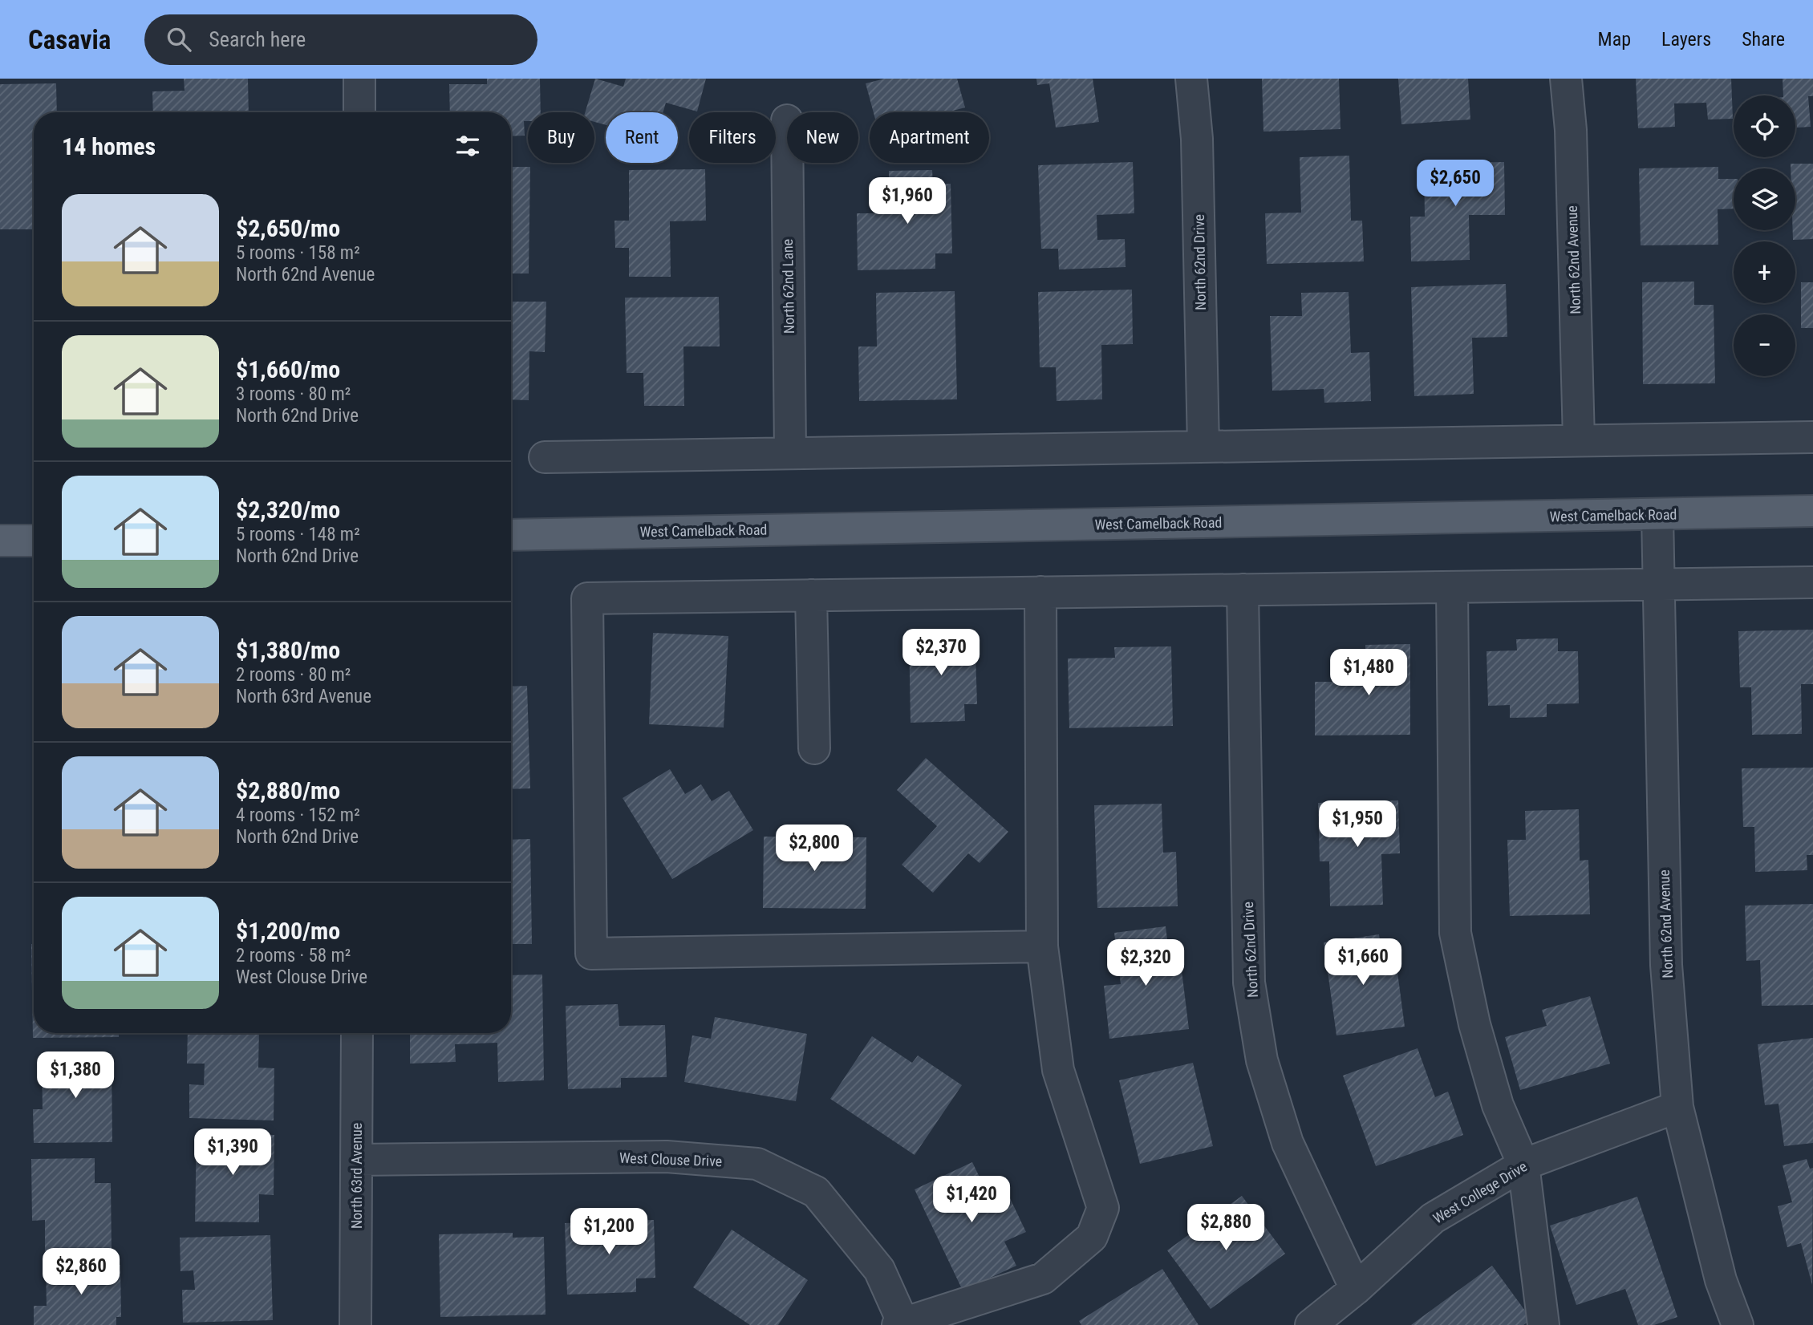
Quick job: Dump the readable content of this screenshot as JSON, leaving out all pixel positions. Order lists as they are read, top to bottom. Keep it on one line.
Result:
{"streets":{"main road":["West Camelback Road"],"street":["North 62nd Avenue","North 62nd Drive","North 62nd Lane","West Clouse Drive","North 63rd Avenue","West College Drive"]},"crossings":[["North 62nd Avenue","West Camelback Road"],["North 62nd Avenue","West College Drive"],["North 62nd Drive","West College Drive"],["West Clouse Drive","North 63rd Avenue"]],"page":{"header":"Casavia","search":"Search here","nav":["Map","Layers","Share"],"map_buttons":["+","−"],"chip":["Buy","Rent","Filters","New","Apartment"],"heading":"14 homes","price":["$2,650","$1,960","$2,370","$1,480","$1,950","$2,800","$1,660","$2,320","$1,380","$1,390","$1,420","$2,880","$1,200","$2,860"],"list":[{"name":"$2,650/mo","note":"5 rooms · 158 m² · North 62nd Avenue"},{"name":"$1,660/mo","note":"3 rooms · 80 m² · North 62nd Drive"},{"name":"$2,320/mo","note":"5 rooms · 148 m² · North 62nd Drive"},{"name":"$1,380/mo","note":"2 rooms · 80 m² · North 63rd Avenue"},{"name":"$2,880/mo","note":"4 rooms · 152 m² · North 62nd Drive"},{"name":"$1,200/mo","note":"2 rooms · 58 m² · West Clouse Drive"}]}}
